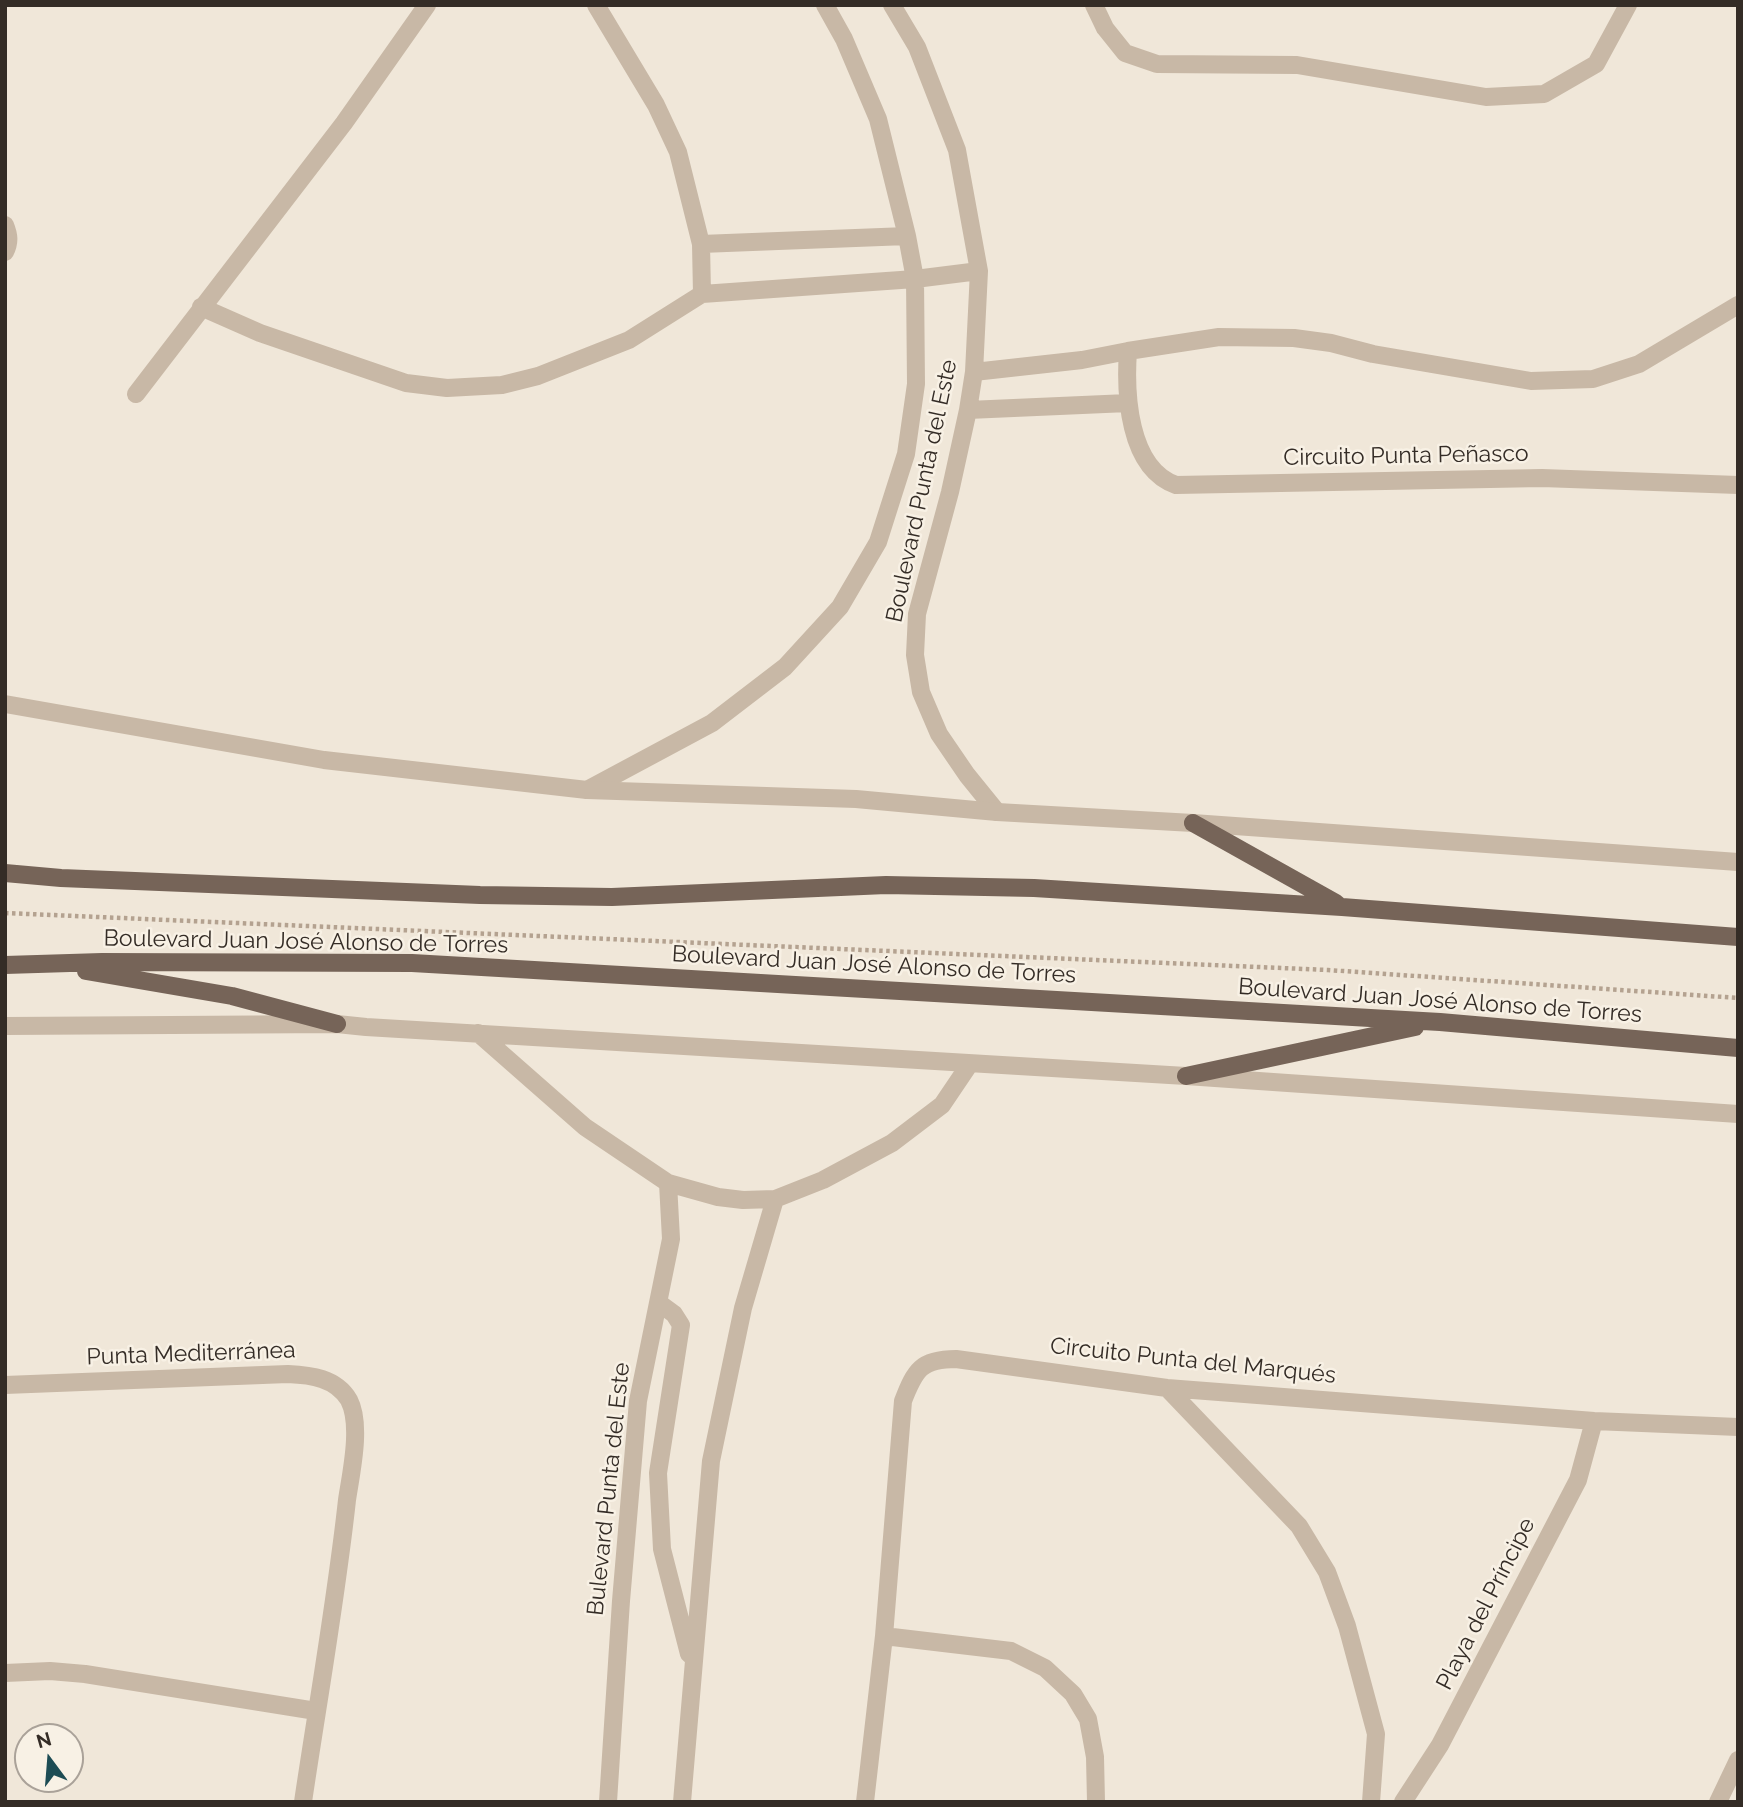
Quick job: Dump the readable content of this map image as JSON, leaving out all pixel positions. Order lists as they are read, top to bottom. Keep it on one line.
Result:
{"streets":{"main road":["Boulevard Juan José Alonso de Torres"],"street":["Circuito Punta Peñasco","Boulevard Punta del Este","Punta Mediterránea","Circuito Punta del Marqués","Bulevard Punta del Este","Playa del Príncipe"]},"crossings":[["Circuito Punta del Marqués","Playa del Príncipe"]],"north":"top"}
